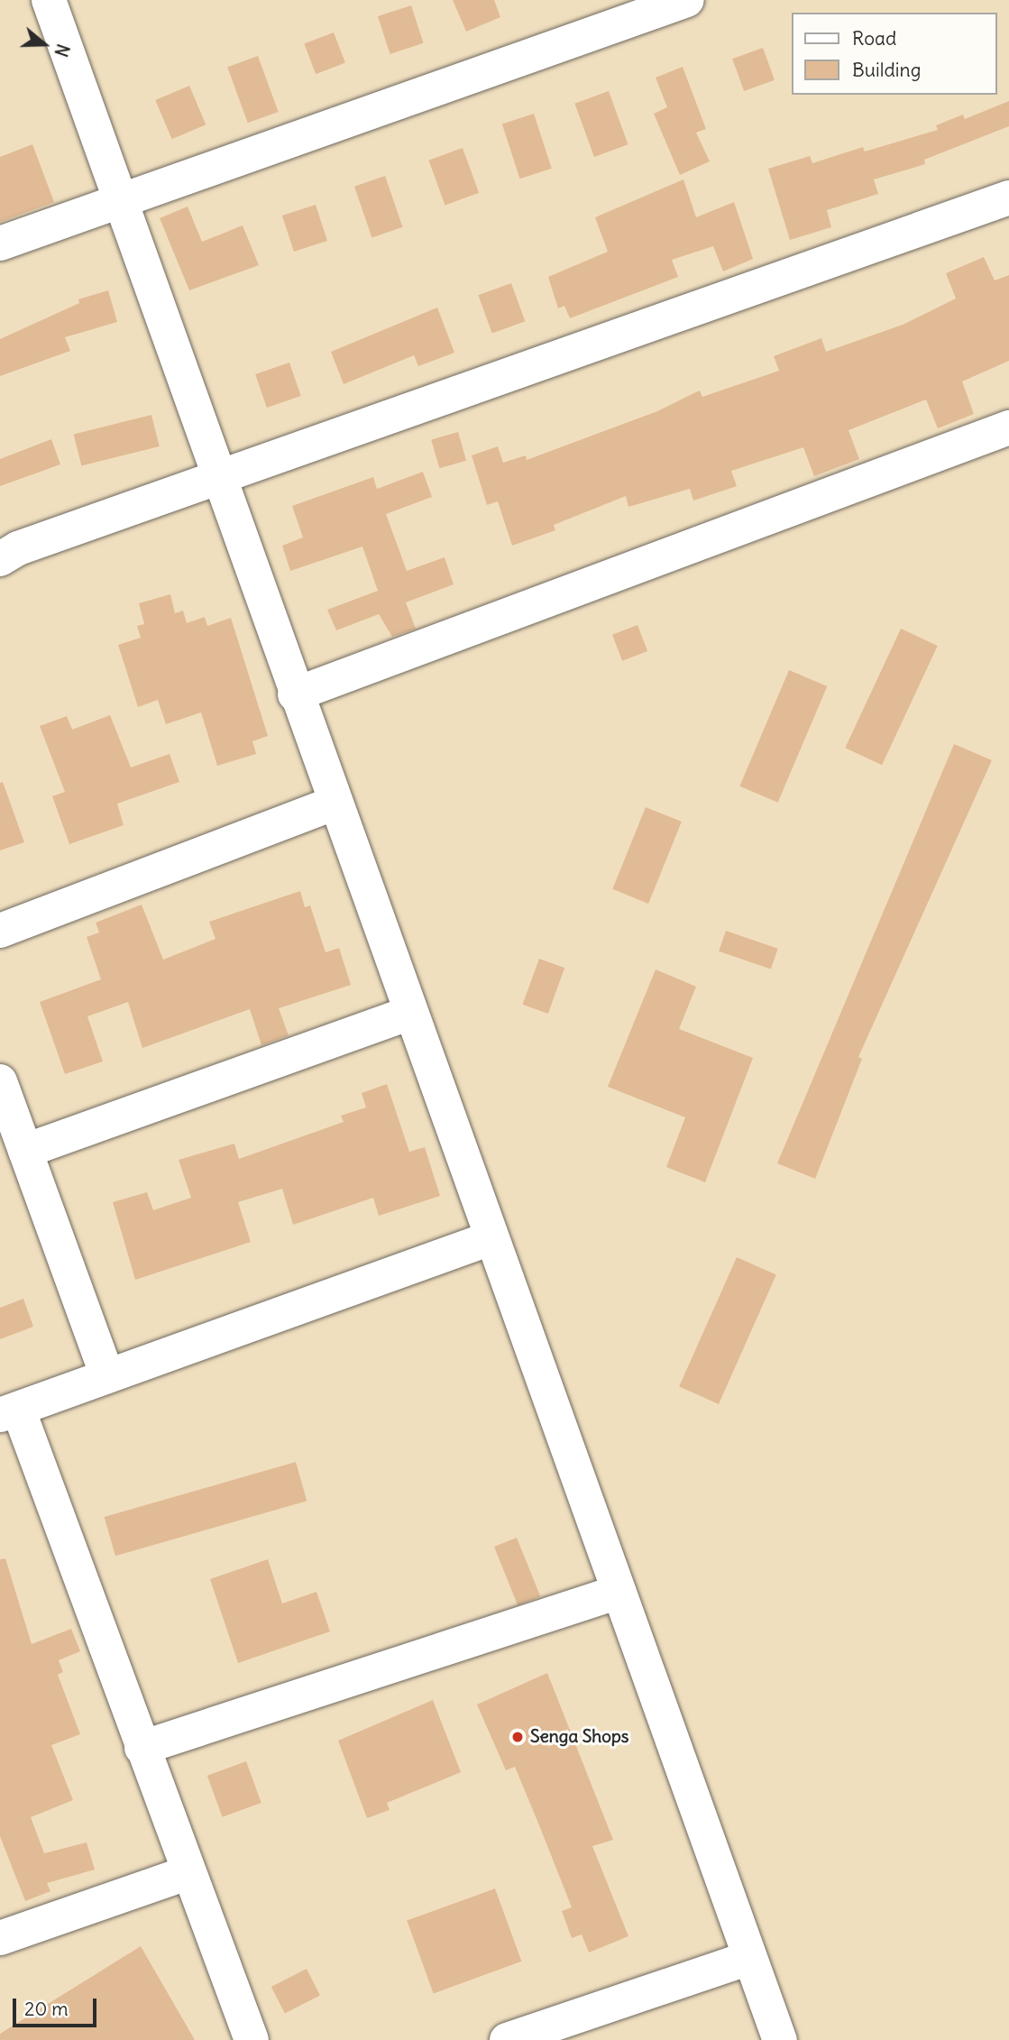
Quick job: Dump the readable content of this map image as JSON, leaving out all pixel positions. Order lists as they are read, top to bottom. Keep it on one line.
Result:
{"places":["Senga Shops"],"legend":["Road","Building"],"scale_bar":"20 m","north":"right"}
